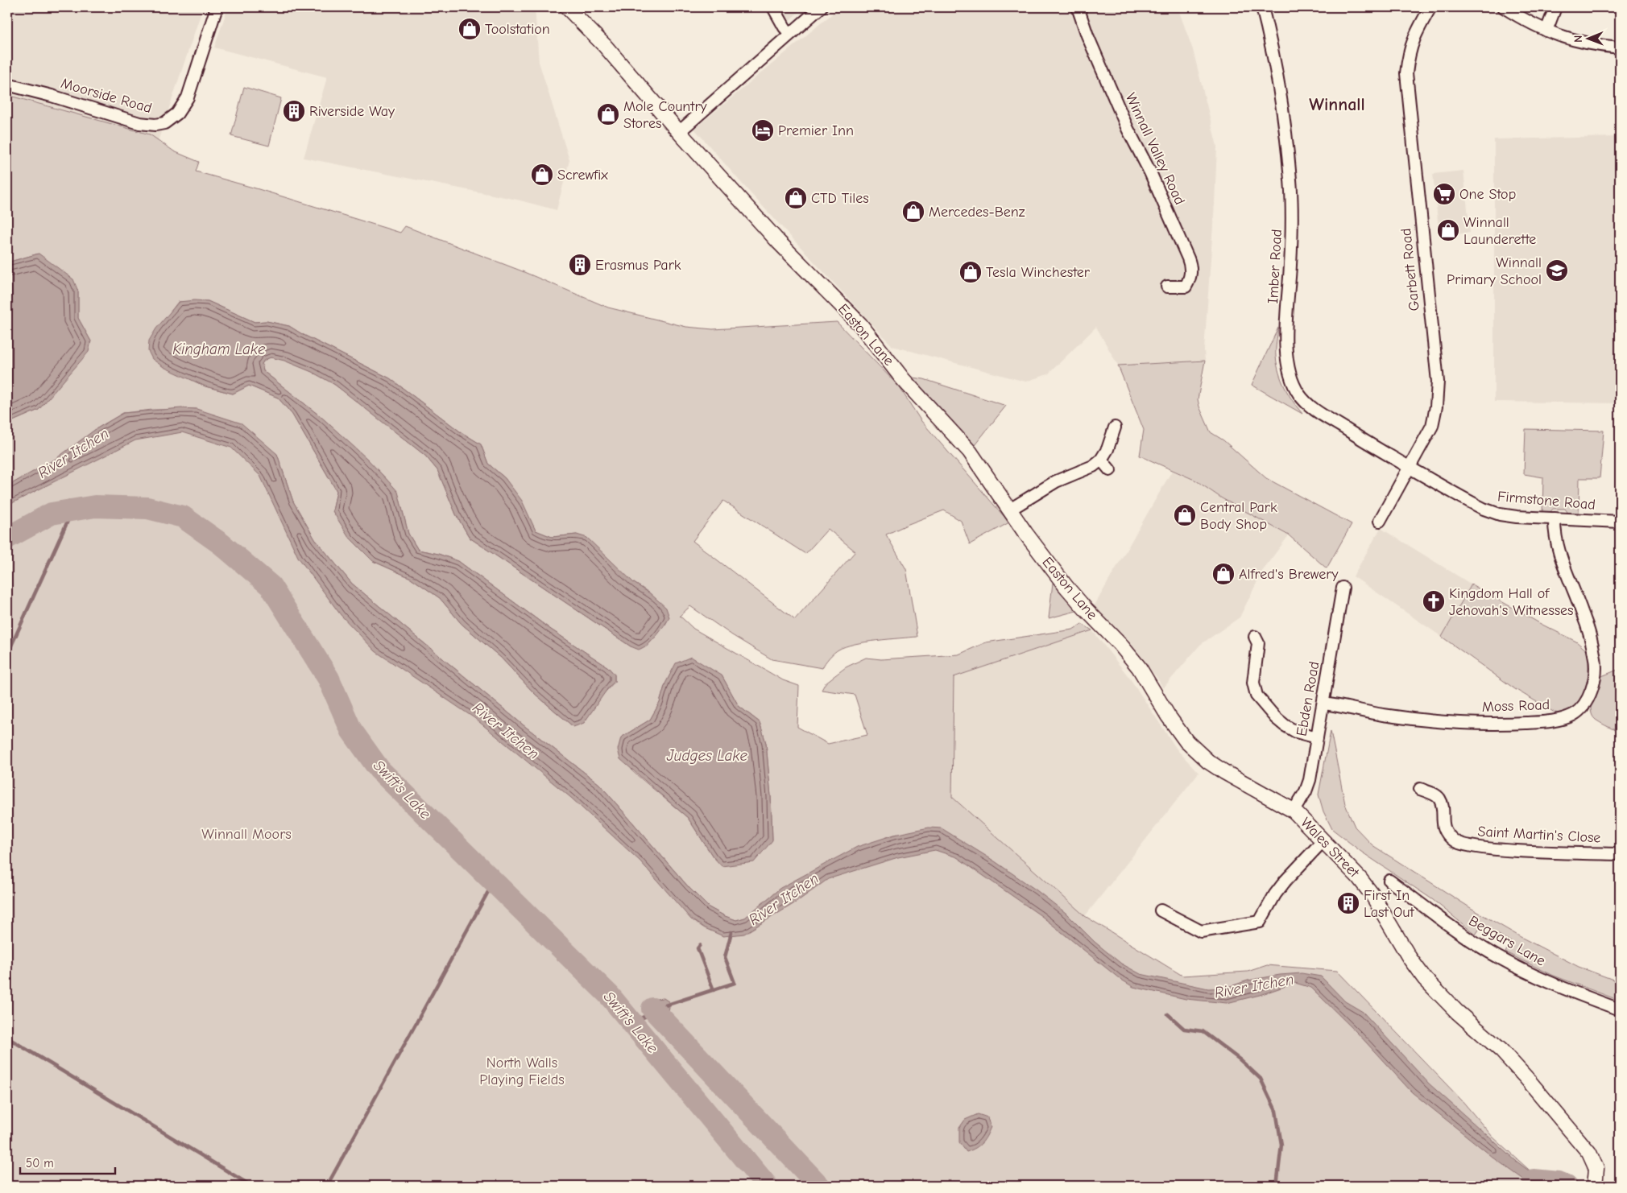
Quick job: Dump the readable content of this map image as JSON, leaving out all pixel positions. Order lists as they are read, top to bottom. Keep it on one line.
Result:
{"streets":{"street":["Moorside Road","Winnall Valley Road","Imber Road","Garbett Road","Easton Lane","Firmstone Road","Ebden Road","Moss Road","Saint Martin's Close","Wales Street","Beggars Lane"]},"crossings":[["Imber Road","Garbett Road"],["Imber Road","Firmstone Road"],["Garbett Road","Firmstone Road"],["Easton Lane","Wales Street"],["Firmstone Road","Moss Road"],["Ebden Road","Moss Road"],["Ebden Road","Wales Street"]],"districts":["Winnall"],"water":["Kingham Lake","River Itchen","Judges Lake","Swift's Lake"],"parks":["Winnall Moors","North Walls Playing Fields"],"places":{"shop":["Toolstation","Mole Country Stores","Screwfix","CTD Tiles","Mercedes-Benz","Winnall Launderette","Tesla Winchester","Central Park Body Shop","Alfred's Brewery"],"building":["Riverside Way","Erasmus Park","First In Last Out"],"hotel":["Premier Inn"],"supermarket":["One Stop"],"school or university":["Winnall Primary School"],"church":["Kingdom Hall of Jehovah's Witnesses"]},"scale_bar":"50 m","north":"left"}
